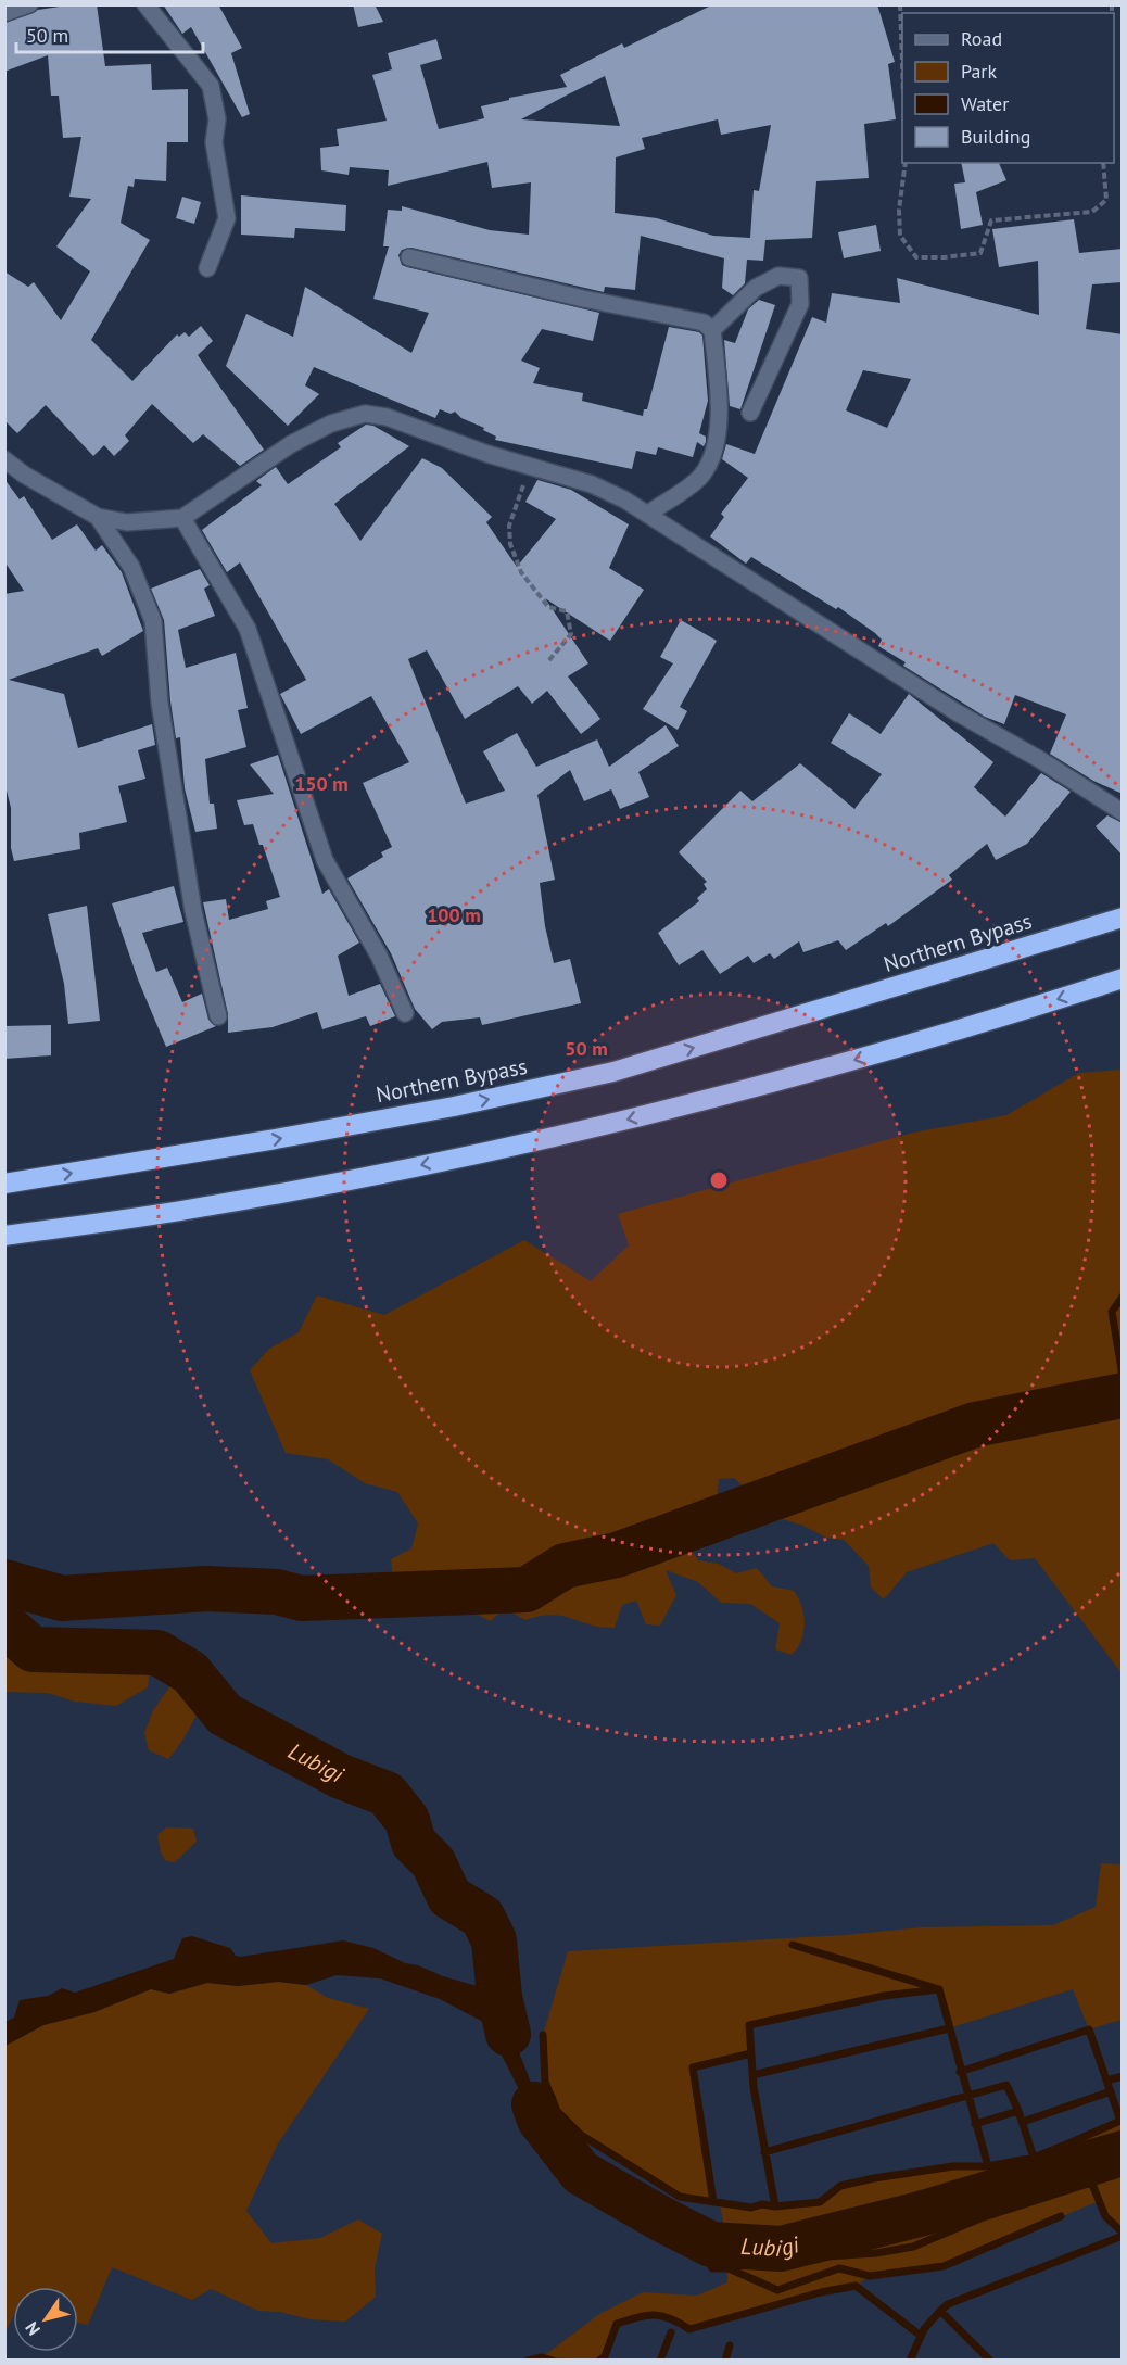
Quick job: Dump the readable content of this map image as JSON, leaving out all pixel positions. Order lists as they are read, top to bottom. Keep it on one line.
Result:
{"streets":{"highway":["Northern Bypass"]},"water":["Lubigi"],"legend":["Road","Park","Water","Building"],"scale_bar":"50 m","north":"bottom left","rings":["150 m","100 m","50 m"]}
